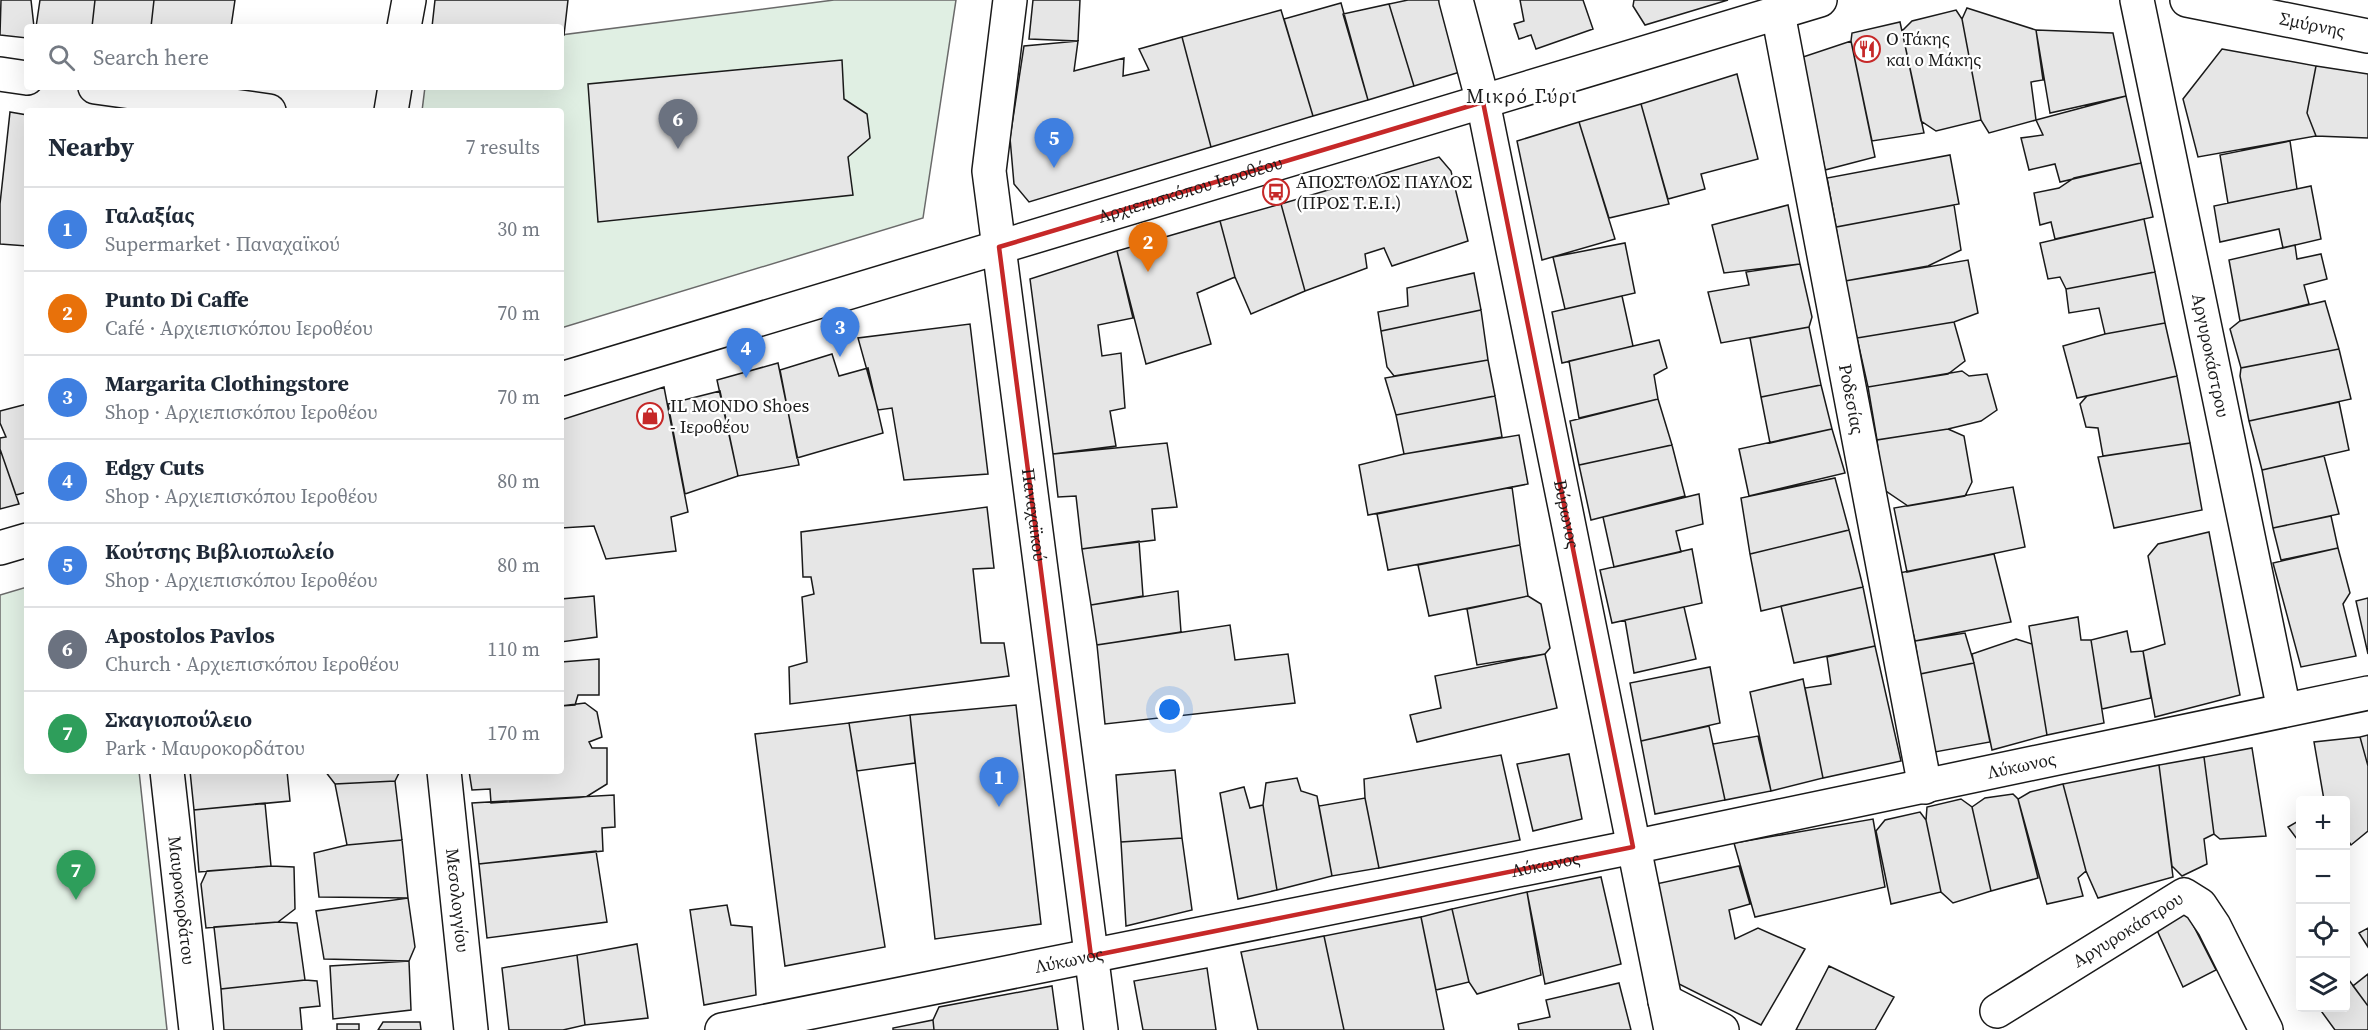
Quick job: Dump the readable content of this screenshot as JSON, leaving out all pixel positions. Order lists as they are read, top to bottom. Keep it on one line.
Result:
{"streets":{"street":["Σμύρνης","Αρχιεπισκόπου Ιεροθέου","Αργυροκάστρου","Ροδεσίας","Βύρωνος","Παναχαϊκού","Λύκωνος","Μαυροκορδάτου","Μεσολογγίου"]},"crossings":[["Αρχιεπισκόπου Ιεροθέου","Ροδεσίας"],["Αρχιεπισκόπου Ιεροθέου","Βύρωνος"],["Αρχιεπισκόπου Ιεροθέου","Παναχαϊκού"],["Αργυροκάστρου","Λύκωνος"],["Ροδεσίας","Λύκωνος"],["Βύρωνος","Λύκωνος"],["Παναχαϊκού","Λύκωνος"]],"districts":["Μικρό Γύρι"],"places":{"restaurant":["Ο Τάκης και ο Μάκης"],"bus stop":["ΑΠΟΣΤΟΛΟΣ ΠΑΥΛΟΣ (ΠΡΟΣ Τ.Ε.Ι.)"],"shop":["IL MONDO Shoes - Ιεροθέου"]},"page":{"search":"Search here","pins":["6","5","2","3","4","1","7"],"heading":["Nearby","7 results"],"list":[{"mark":"1","name":"Γαλαξίας","note":"Supermarket · Παναχαϊκού","value":"30 m"},{"mark":"2","name":"Punto Di Caffe","note":"Café · Αρχιεπισκόπου Ιεροθέου","value":"70 m"},{"mark":"3","name":"Margarita Clothingstore","note":"Shop · Αρχιεπισκόπου Ιεροθέου","value":"70 m"},{"mark":"4","name":"Edgy Cuts","note":"Shop · Αρχιεπισκόπου Ιεροθέου","value":"80 m"},{"mark":"5","name":"Κούτσης Βιβλιοπωλείο","note":"Shop · Αρχιεπισκόπου Ιεροθέου","value":"80 m"},{"mark":"6","name":"Apostolos Pavlos","note":"Church · Αρχιεπισκόπου Ιεροθέου","value":"110 m"},{"mark":"7","name":"Σκαγιοπούλειο","note":"Park · Μαυροκορδάτου","value":"170 m"}],"map_buttons":["+","−"]}}
